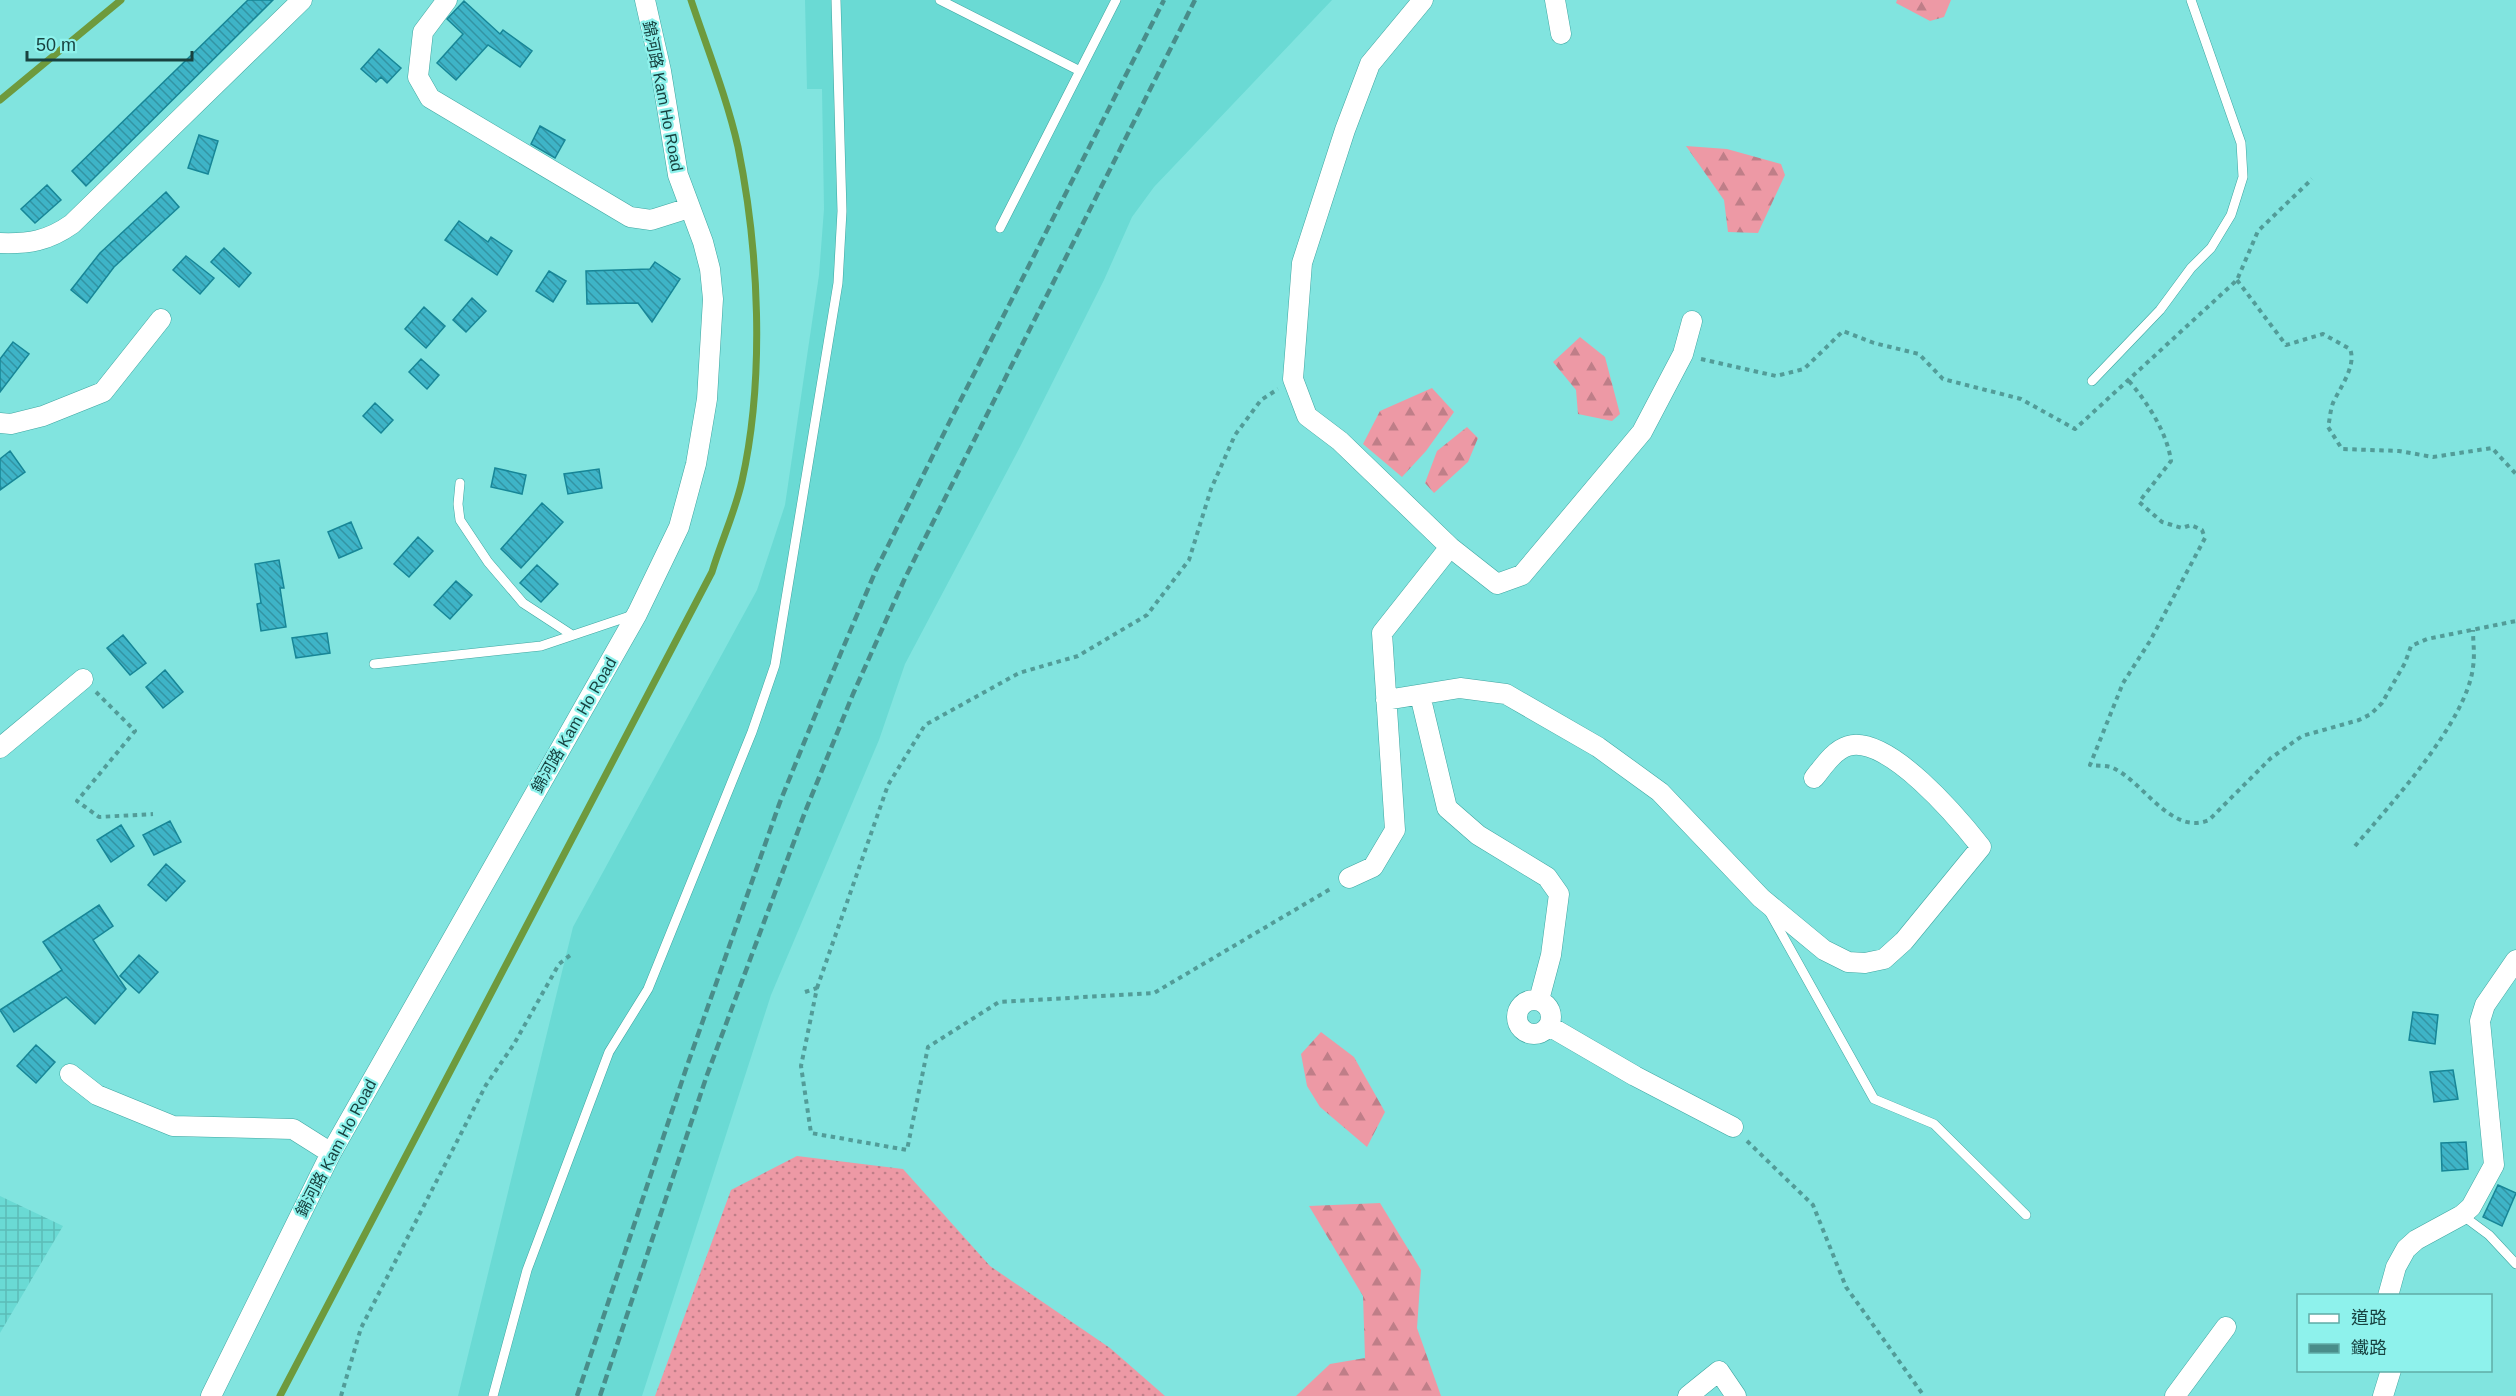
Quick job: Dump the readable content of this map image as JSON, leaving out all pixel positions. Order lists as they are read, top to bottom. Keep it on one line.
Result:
{"streets":{"street":["錦河路 Kam Ho Road"]},"legend":["道路","鐵路"],"scale_bar":"50 m"}
